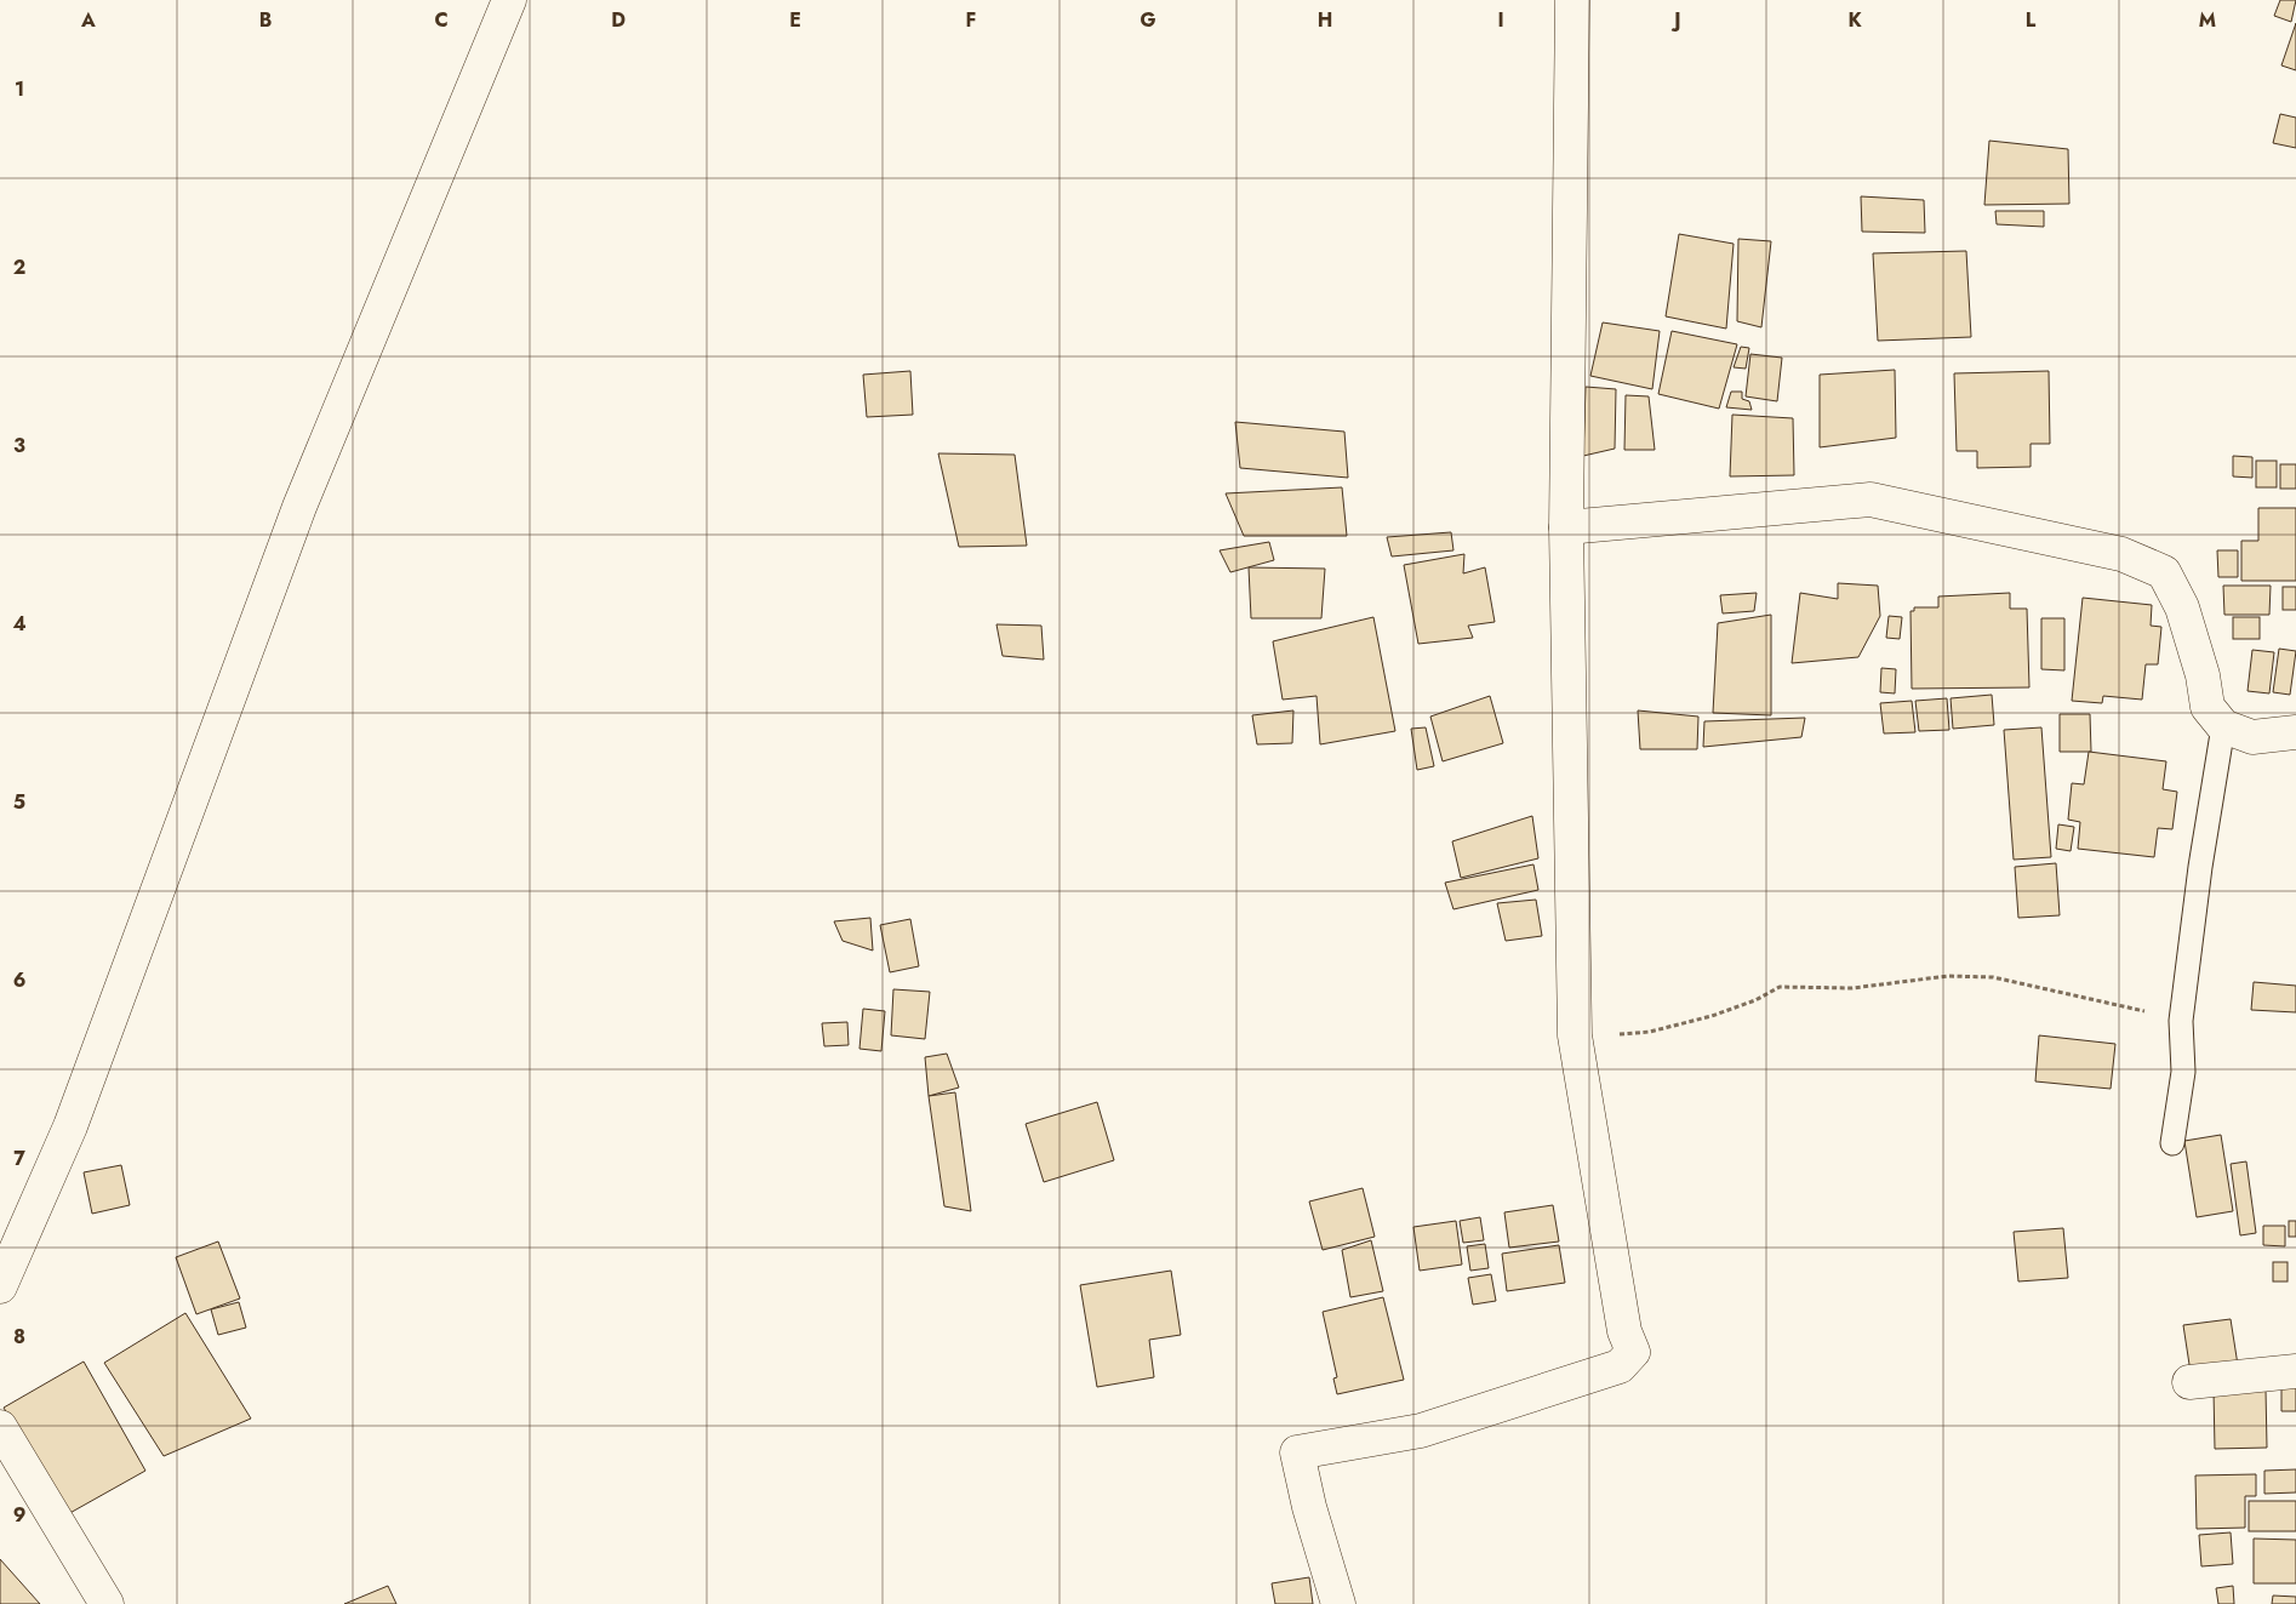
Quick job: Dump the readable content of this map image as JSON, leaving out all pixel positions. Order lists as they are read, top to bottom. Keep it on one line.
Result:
{"grid":{"columns":["A","B","C","D","E","F","G","H","I","J","K","L","M"],"rows":["1","2","3","4","5","6","7","8","9"]}}
